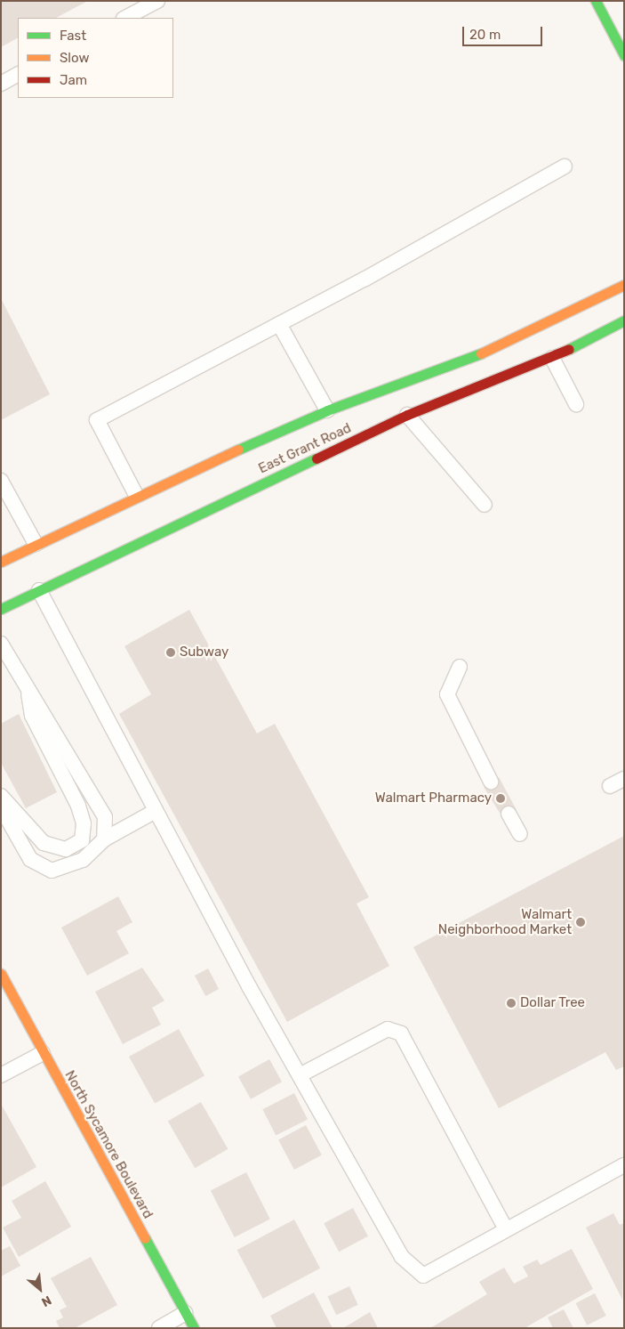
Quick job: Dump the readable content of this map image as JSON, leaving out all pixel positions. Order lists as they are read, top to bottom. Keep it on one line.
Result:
{"streets":{"main road":["East Grant Road","North Sycamore Boulevard"]},"places":["Subway","Walmart Pharmacy","Walmart Neighborhood Market","Dollar Tree"],"legend":["Fast","Slow","Jam"],"scale_bar":"20 m","north":"bottom right"}
